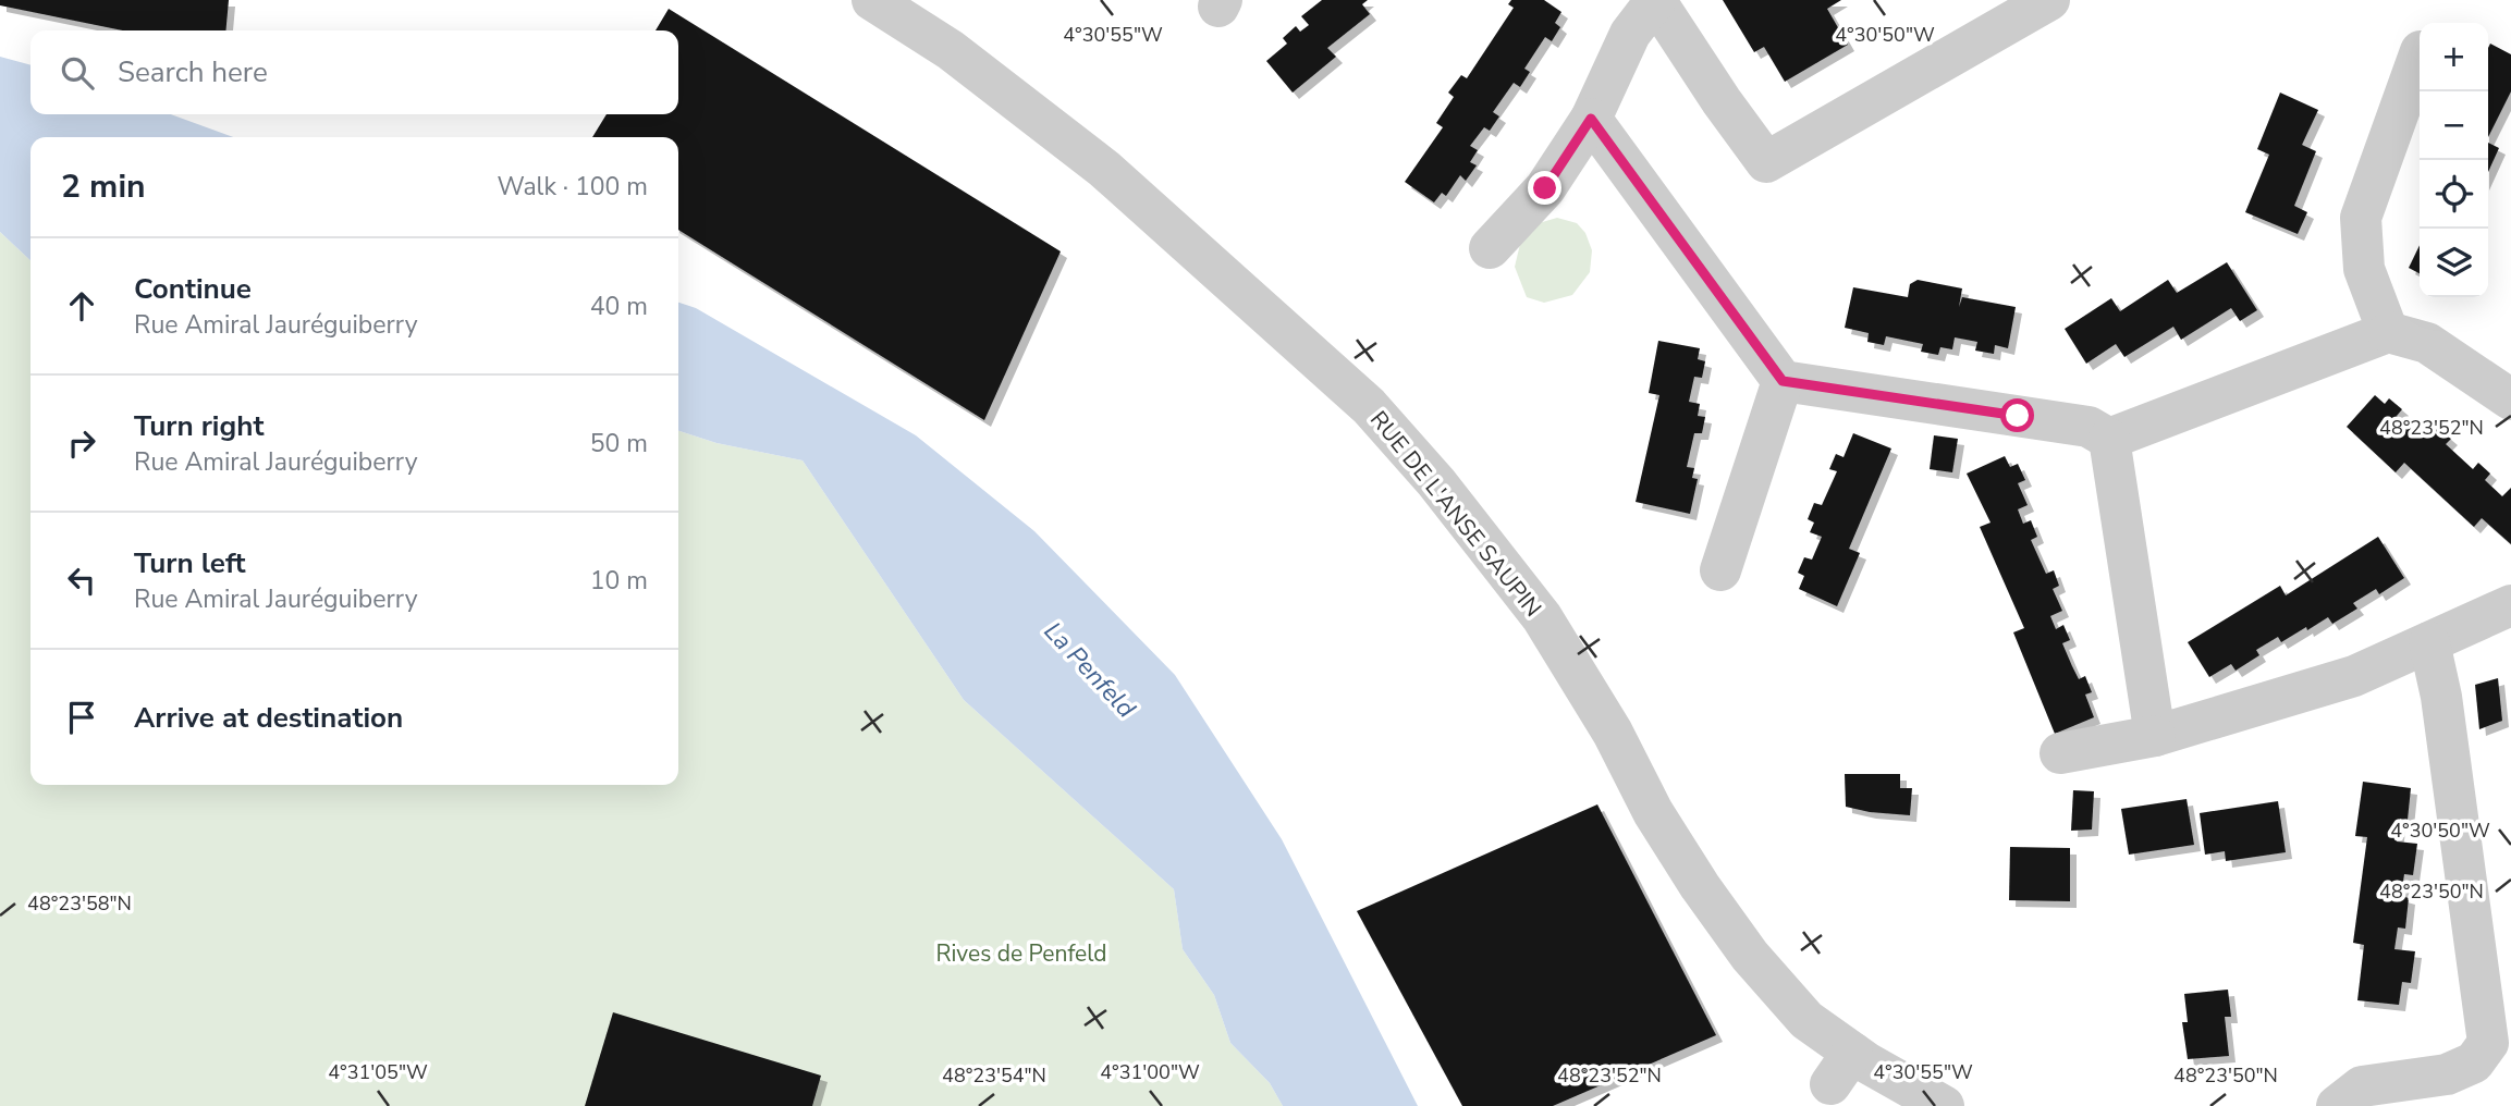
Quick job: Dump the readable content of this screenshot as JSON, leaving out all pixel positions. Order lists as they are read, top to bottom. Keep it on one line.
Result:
{"streets":{"street":["RUE DE L'ANSE SAUPIN"]},"water":["La Penfeld"],"parks":["Rives de Penfeld"],"page":{"map_buttons":["+","−"],"search":"Search here","heading":["2 min","Walk · 100 m"],"list":[["Continue","Rue Amiral Jauréguiberry","40 m"],["Turn right","Rue Amiral Jauréguiberry","50 m"],["Turn left","Rue Amiral Jauréguiberry","10 m"],"Arrive at destination"]},"coordinates":["4°30'55\"W","4°30'50\"W","48°23'52\"N","48°23'50\"N","48°23'58\"N","4°31'05\"W","4°31'00\"W","48°23'54\"N"]}
